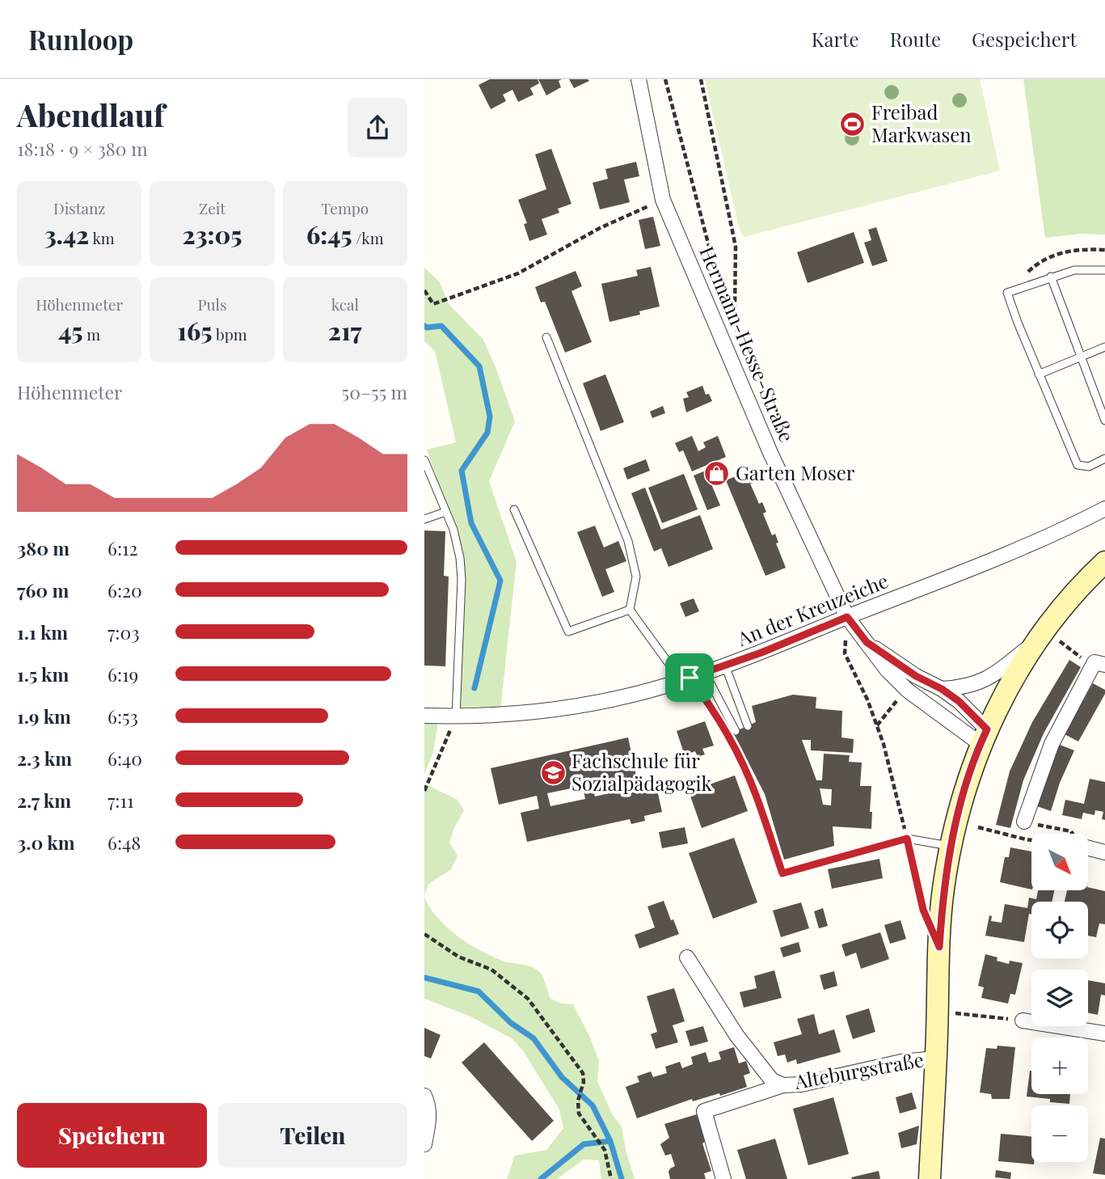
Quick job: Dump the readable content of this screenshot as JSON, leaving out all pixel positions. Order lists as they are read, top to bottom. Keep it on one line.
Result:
{"streets":{"main road":["Alteburgstraße"],"street":["Hermann-Hesse-Straße","An der Kreuzeiche"]},"crossings":[["Hermann-Hesse-Straße","An der Kreuzeiche"],["Hermann-Hesse-Straße","Alteburgstraße"]],"places":{"sports":["Freibad Markwasen"],"shop":["Garten Moser"],"school or university":["Fachschule für Sozialpädagogik"]},"north":"bottom right","page":{"header":"Runloop","nav":["Karte","Route","Gespeichert"],"heading":["Abendlauf","18:18 · 9 × 380 m"],"stats":[["Distanz","3.42 km"],["Zeit","23:05"],["Tempo","6:45 /km"],["Höhenmeter","45 m"],["Puls","165 bpm"],["kcal","217"]],"chart":["Höhenmeter","50–55 m"],"list":[{"name":"380 m","note":"6:12"},{"name":"760 m","note":"6:20"},{"name":"1.1 km","note":"7:03"},{"name":"1.5 km","note":"6:19"},{"name":"1.9 km","note":"6:53"},{"name":"2.3 km","note":"6:40"},{"name":"2.7 km","note":"7:11"},{"name":"3.0 km","note":"6:48"}],"map_buttons":["+","−"],"buttons":["Speichern","Teilen"]}}
